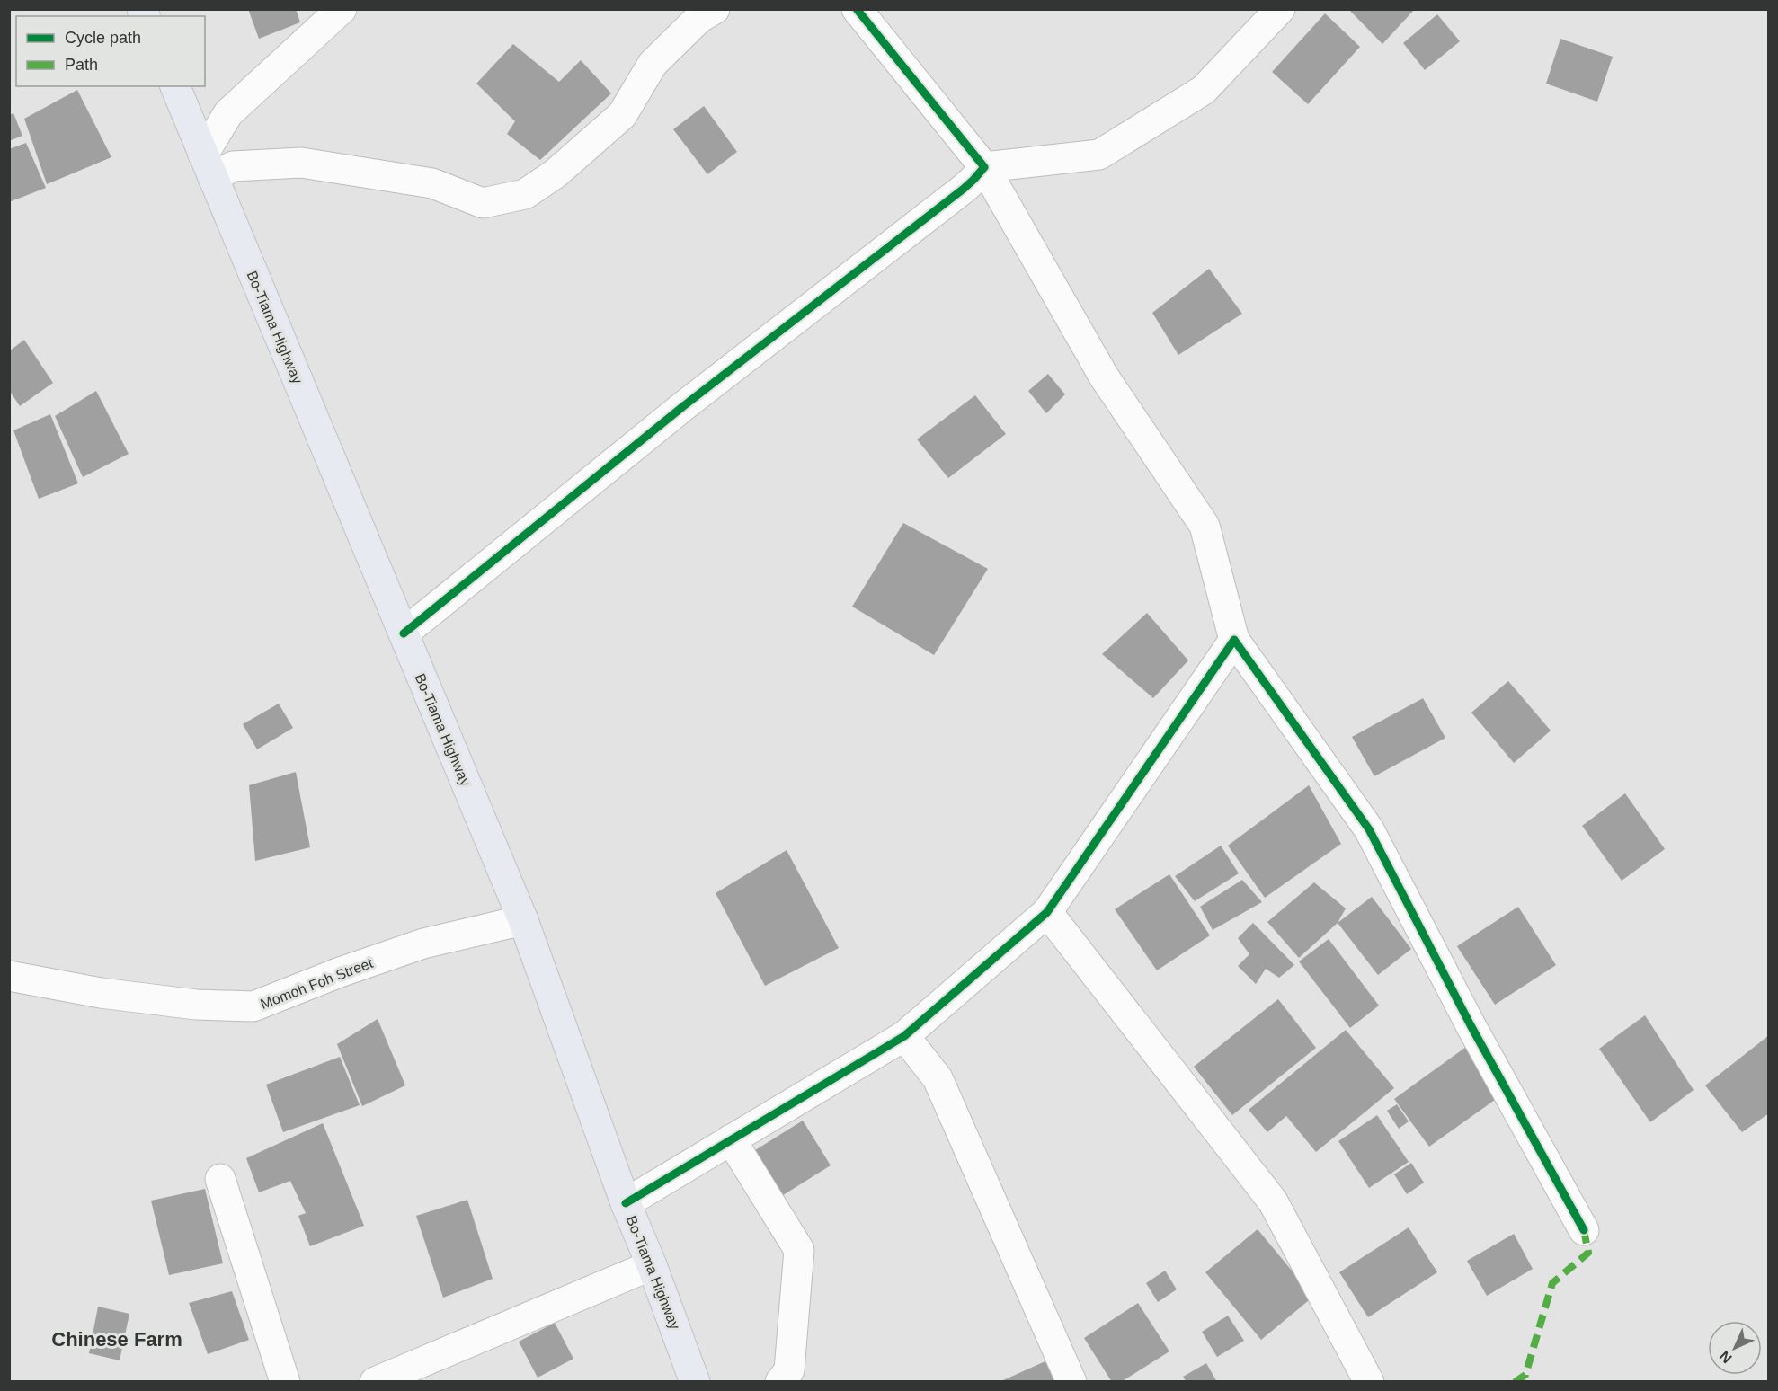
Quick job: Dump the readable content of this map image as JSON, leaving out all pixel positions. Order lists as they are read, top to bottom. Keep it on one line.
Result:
{"streets":{"highway":["Bo-Tiama Highway"],"street":["Momoh Foh Street"]},"crossings":[["Bo-Tiama Highway","Momoh Foh Street"]],"districts":["Chinese Farm"],"legend":["Cycle path","Path"],"north":"bottom left"}
